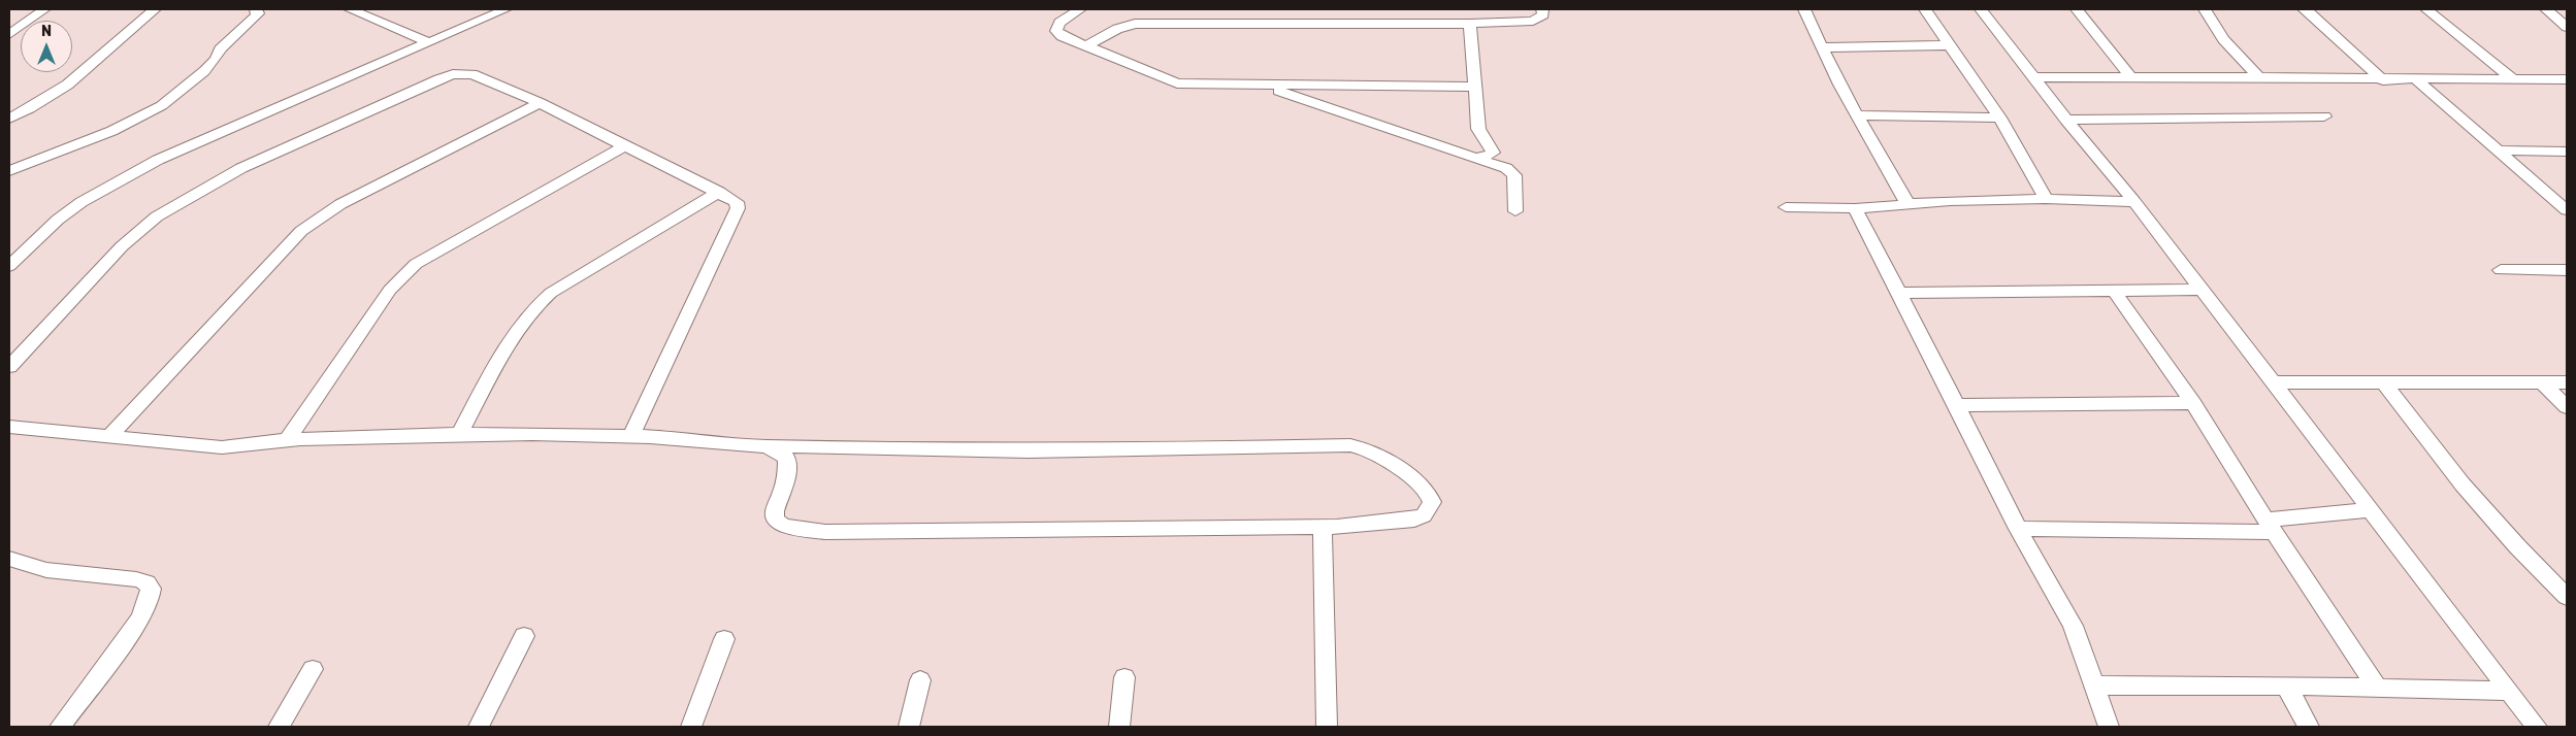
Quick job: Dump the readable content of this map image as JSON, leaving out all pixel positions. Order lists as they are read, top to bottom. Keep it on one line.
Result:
{"north":"top"}
